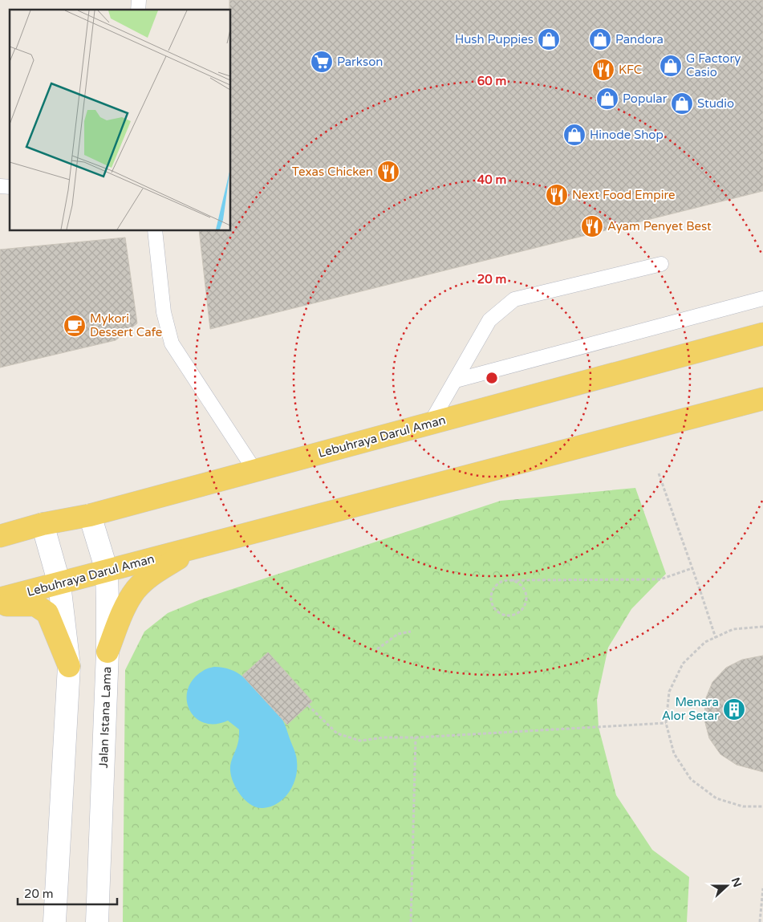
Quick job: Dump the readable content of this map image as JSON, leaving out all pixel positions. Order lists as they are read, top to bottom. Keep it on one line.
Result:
{"streets":{"main road":["Lebuhraya Darul Aman"],"street":["Jalan Istana Lama"]},"crossings":[["Lebuhraya Darul Aman","Jalan Istana Lama"]],"places":{"shop":["Hush Puppies","Pandora","G Factory Casio","Popular","Studio","Hinode Shop"],"supermarket":["Parkson"],"restaurant":["KFC","Texas Chicken","Next Food Empire","Ayam Penyet Best"],"cafe":["Mykori Dessert Cafe"],"building":["Menara Alor Setar"]},"scale_bar":"20 m","north":"right","rings":["60 m","40 m","20 m"]}
